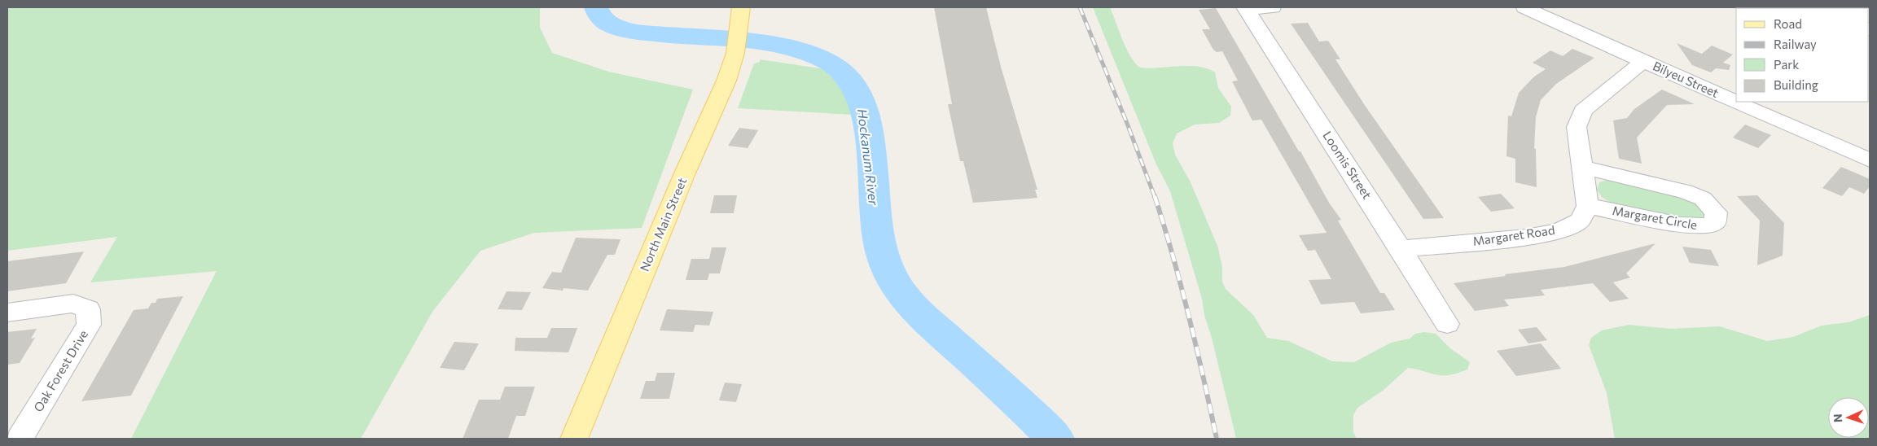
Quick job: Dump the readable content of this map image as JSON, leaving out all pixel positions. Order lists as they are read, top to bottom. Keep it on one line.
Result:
{"streets":{"main road":["North Main Street"],"street":["Bilyeu Street","Loomis Street","Margaret Circle","Margaret Road","Oak Forest Drive"]},"crossings":[["Loomis Street","Margaret Road"],["Margaret Circle","Margaret Road"]],"water":["Hockanum River"],"legend":["Road","Railway","Park","Building"],"north":"left"}
